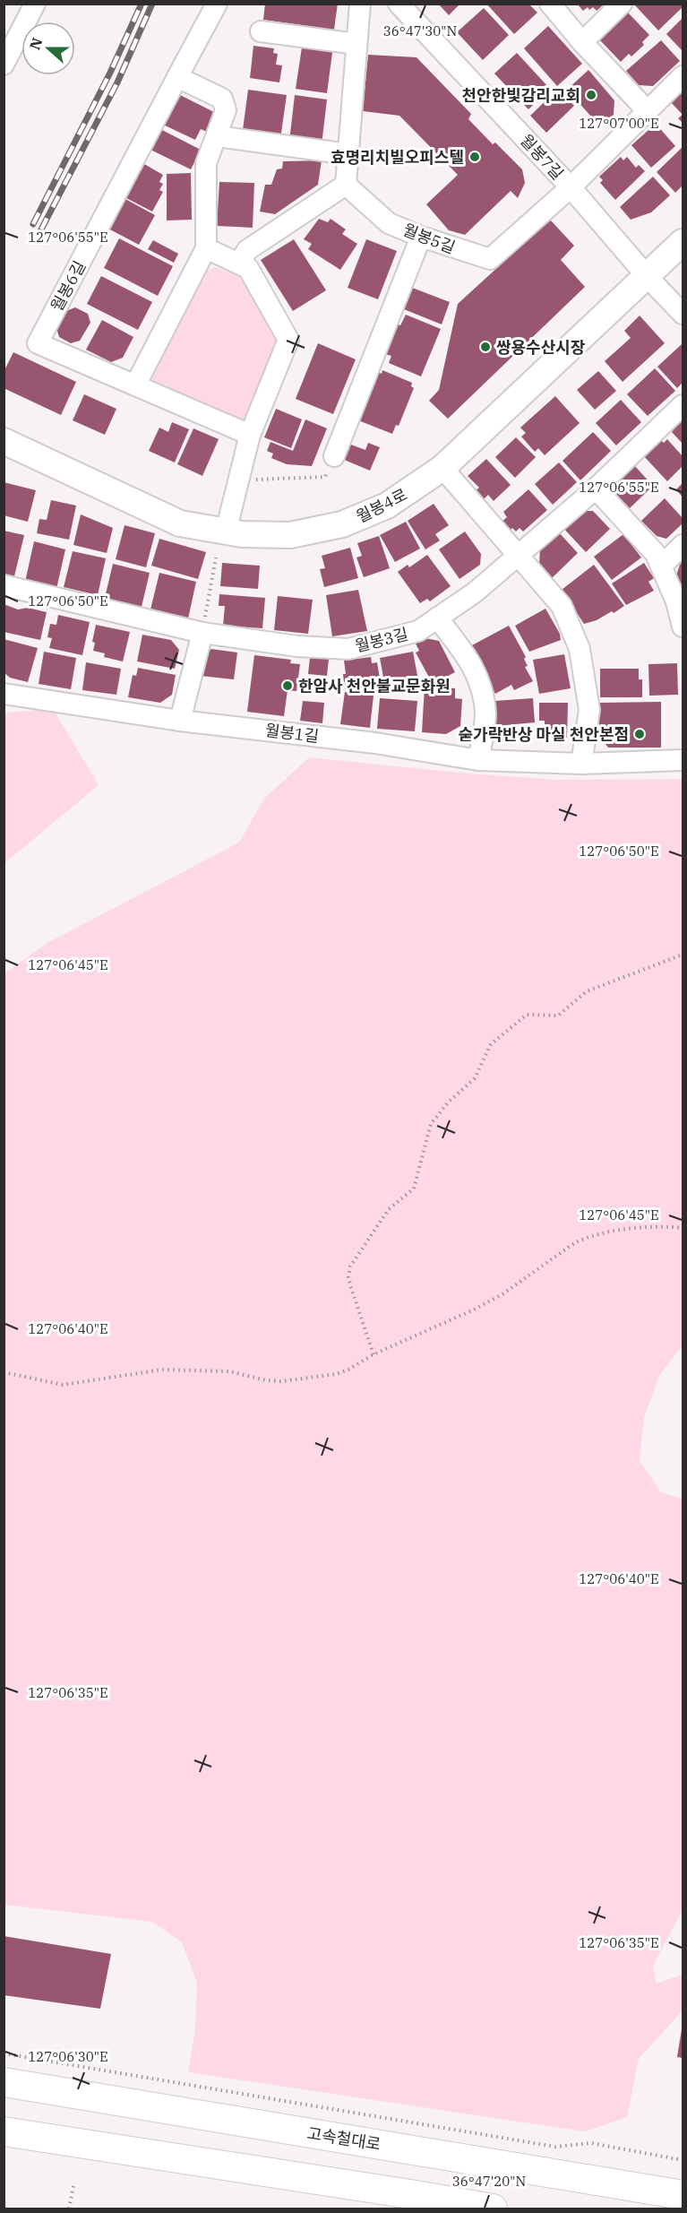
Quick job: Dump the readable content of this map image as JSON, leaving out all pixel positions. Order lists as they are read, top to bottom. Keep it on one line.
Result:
{"streets":{"main road":["고속철대로"],"street":["월봉7길","월봉5길","월봉6길","월봉4로","월봉3길","월봉1길"]},"crossings":[["월봉7길","월봉5길"],["월봉7길","월봉4로"]],"places":["천안한빛감리교회","효명리치빌오피스텔","쌍용수산시장","한암사 천안불교문화원","숟가락반상 마실 천안본점"],"north":"left","coordinates":["36°47'30\"N","127°07'00\"E","127°06'55\"E","127°06'50\"E","127°06'45\"E","127°06'40\"E","127°06'35\"E","127°06'30\"E","36°47'20\"N"]}
